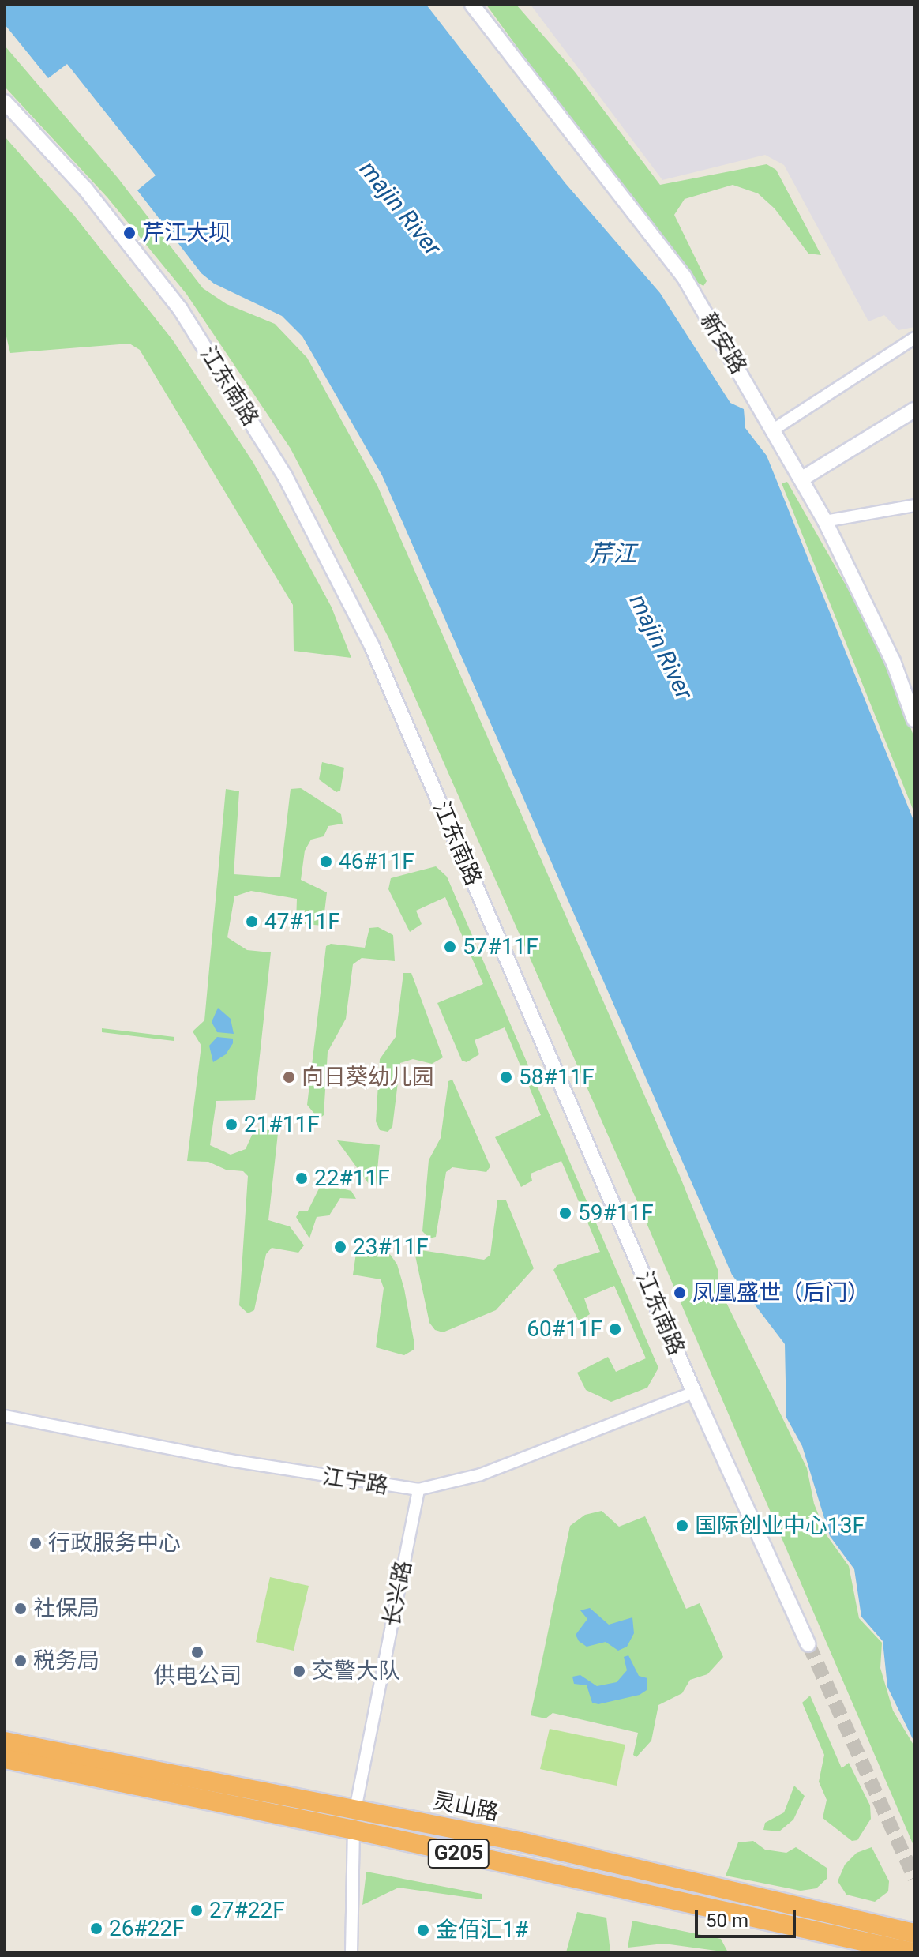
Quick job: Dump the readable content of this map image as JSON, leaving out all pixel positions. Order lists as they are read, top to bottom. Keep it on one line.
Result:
{"streets":{"highway":["灵山路","G205"],"street":["新安路","江东南路","江宁路","长兴路"]},"crossings":[["江东南路","江宁路"],["江宁路","长兴路"],["长兴路","灵山路"]],"water":["majin River","芹江"],"places":["芹江大坝","46#11F","47#11F","57#11F","向日葵幼儿园","58#11F","21#11F","22#11F","59#11F","23#11F","凤凰盛世（后门）","60#11F","国际创业中心13F","行政服务中心","社保局","供电公司","税务局","交警大队","27#22F","26#22F","金佰汇1#"],"scale_bar":"50 m"}
